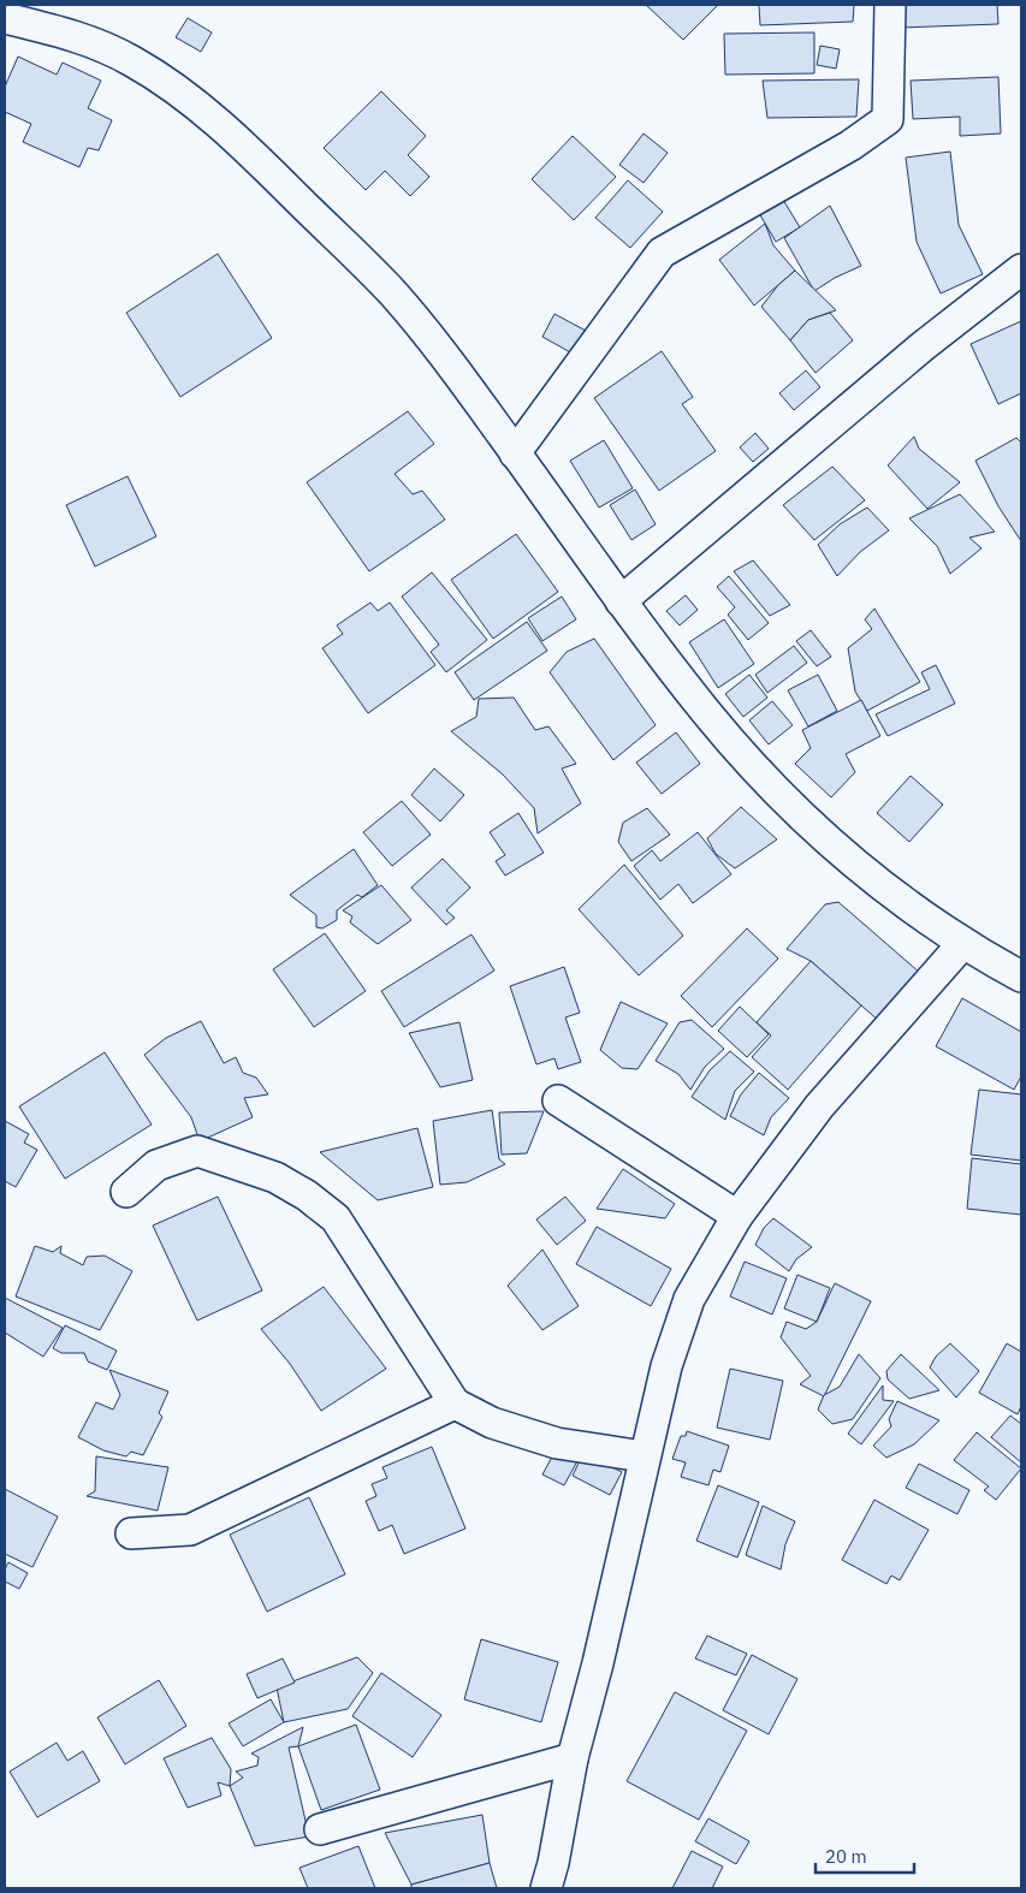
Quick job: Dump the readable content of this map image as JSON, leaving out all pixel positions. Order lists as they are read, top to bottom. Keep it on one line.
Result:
{"scale_bar":"20 m"}
